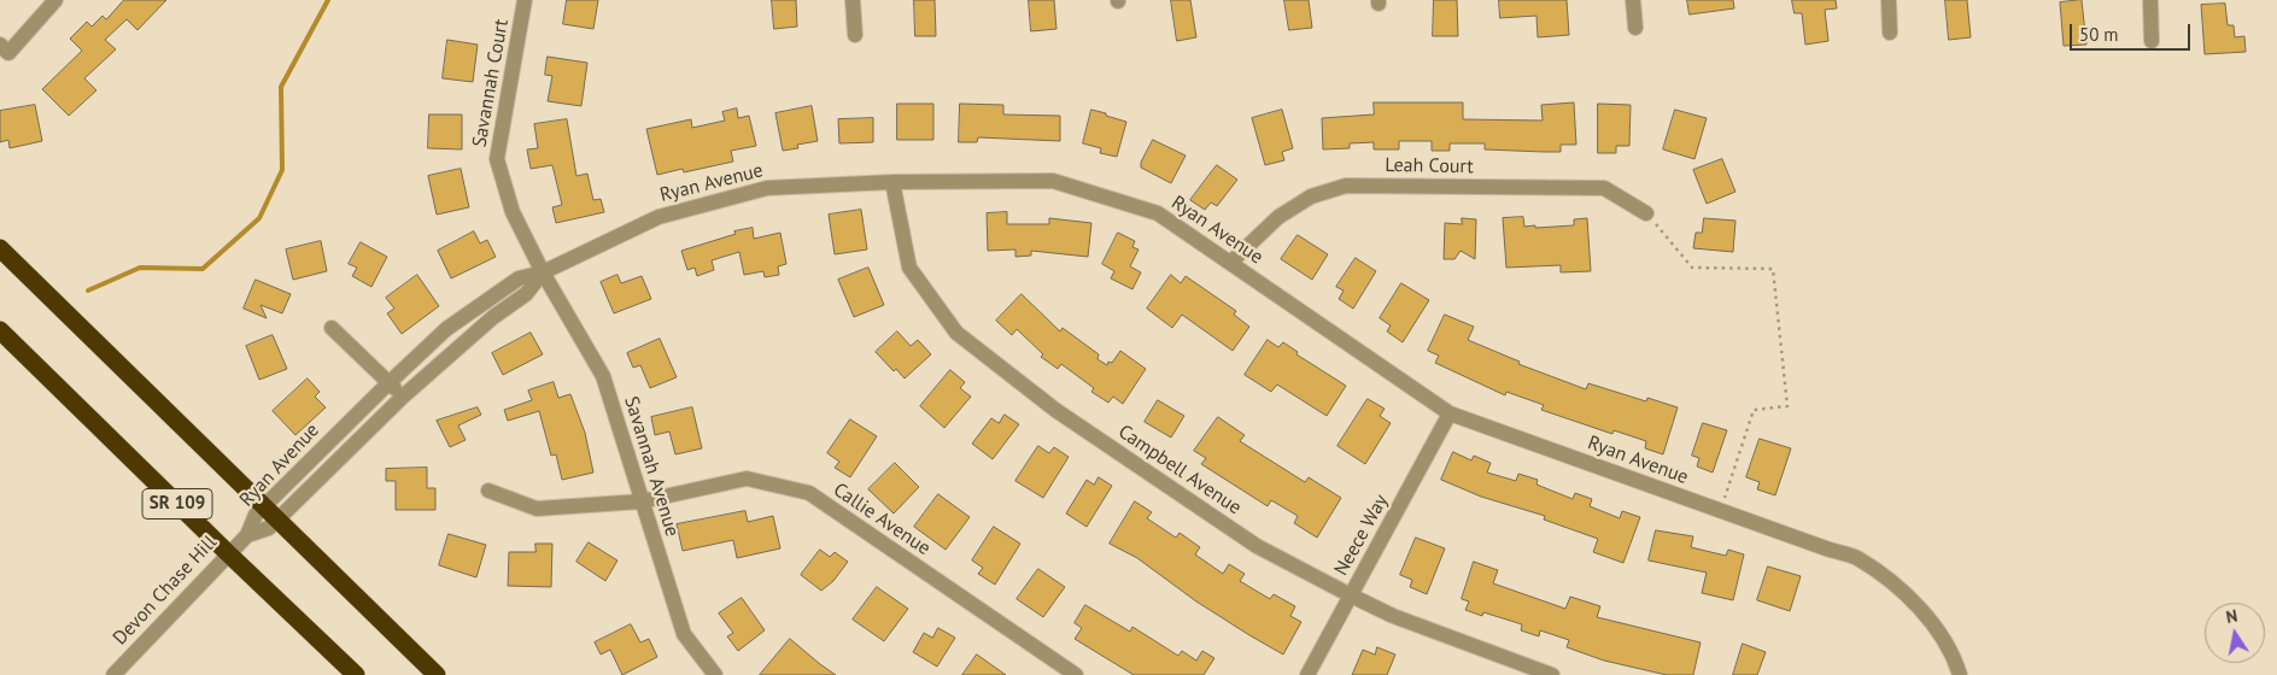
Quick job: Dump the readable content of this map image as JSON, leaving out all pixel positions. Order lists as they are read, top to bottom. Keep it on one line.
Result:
{"streets":{"highway":["SR 109"],"street":["Savannah Court","Leah Court","Ryan Avenue","Savannah Avenue","Campbell Avenue","Callie Avenue","Neece Way","Devon Chase Hill"]},"crossings":[["Savannah Court","Ryan Avenue"],["Savannah Court","Savannah Avenue"],["Leah Court","Ryan Avenue"],["Ryan Avenue","Savannah Avenue"],["Ryan Avenue","Campbell Avenue"],["Ryan Avenue","SR 109"],["Ryan Avenue","Neece Way"],["Ryan Avenue","Devon Chase Hill"],["Savannah Avenue","Callie Avenue"],["Campbell Avenue","Neece Way"],["SR 109","Devon Chase Hill"]],"scale_bar":"50 m","north":"top"}
